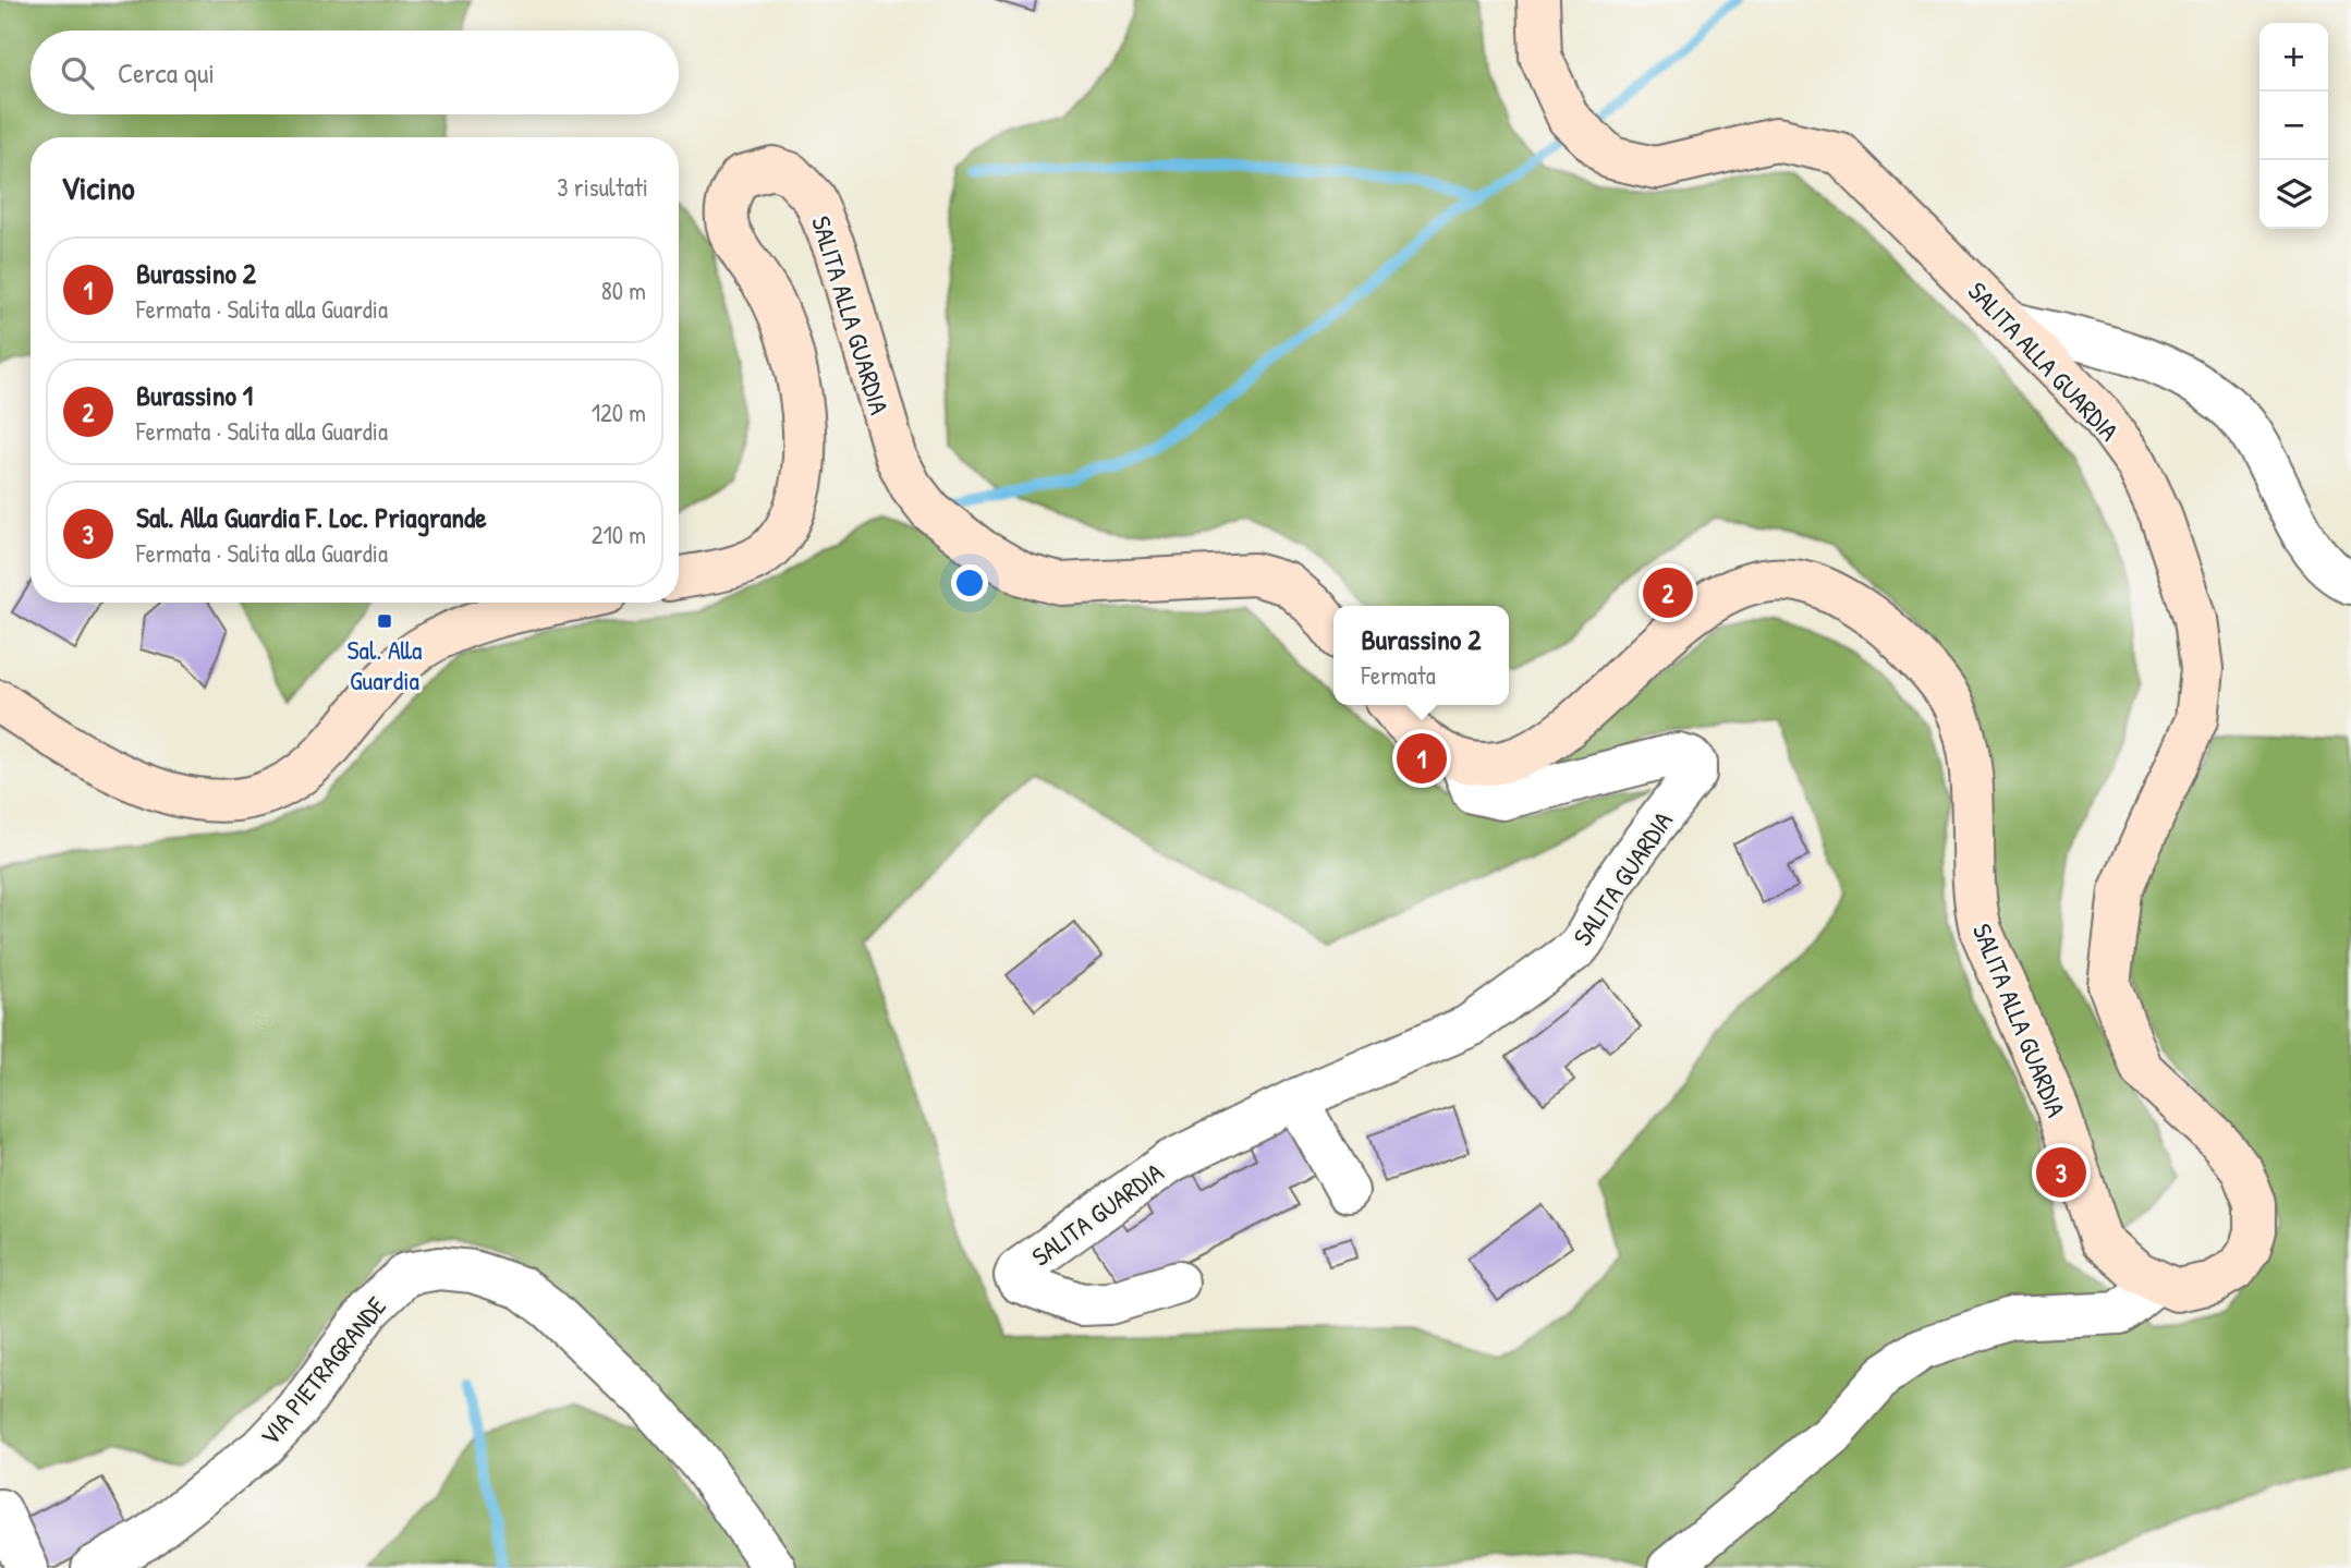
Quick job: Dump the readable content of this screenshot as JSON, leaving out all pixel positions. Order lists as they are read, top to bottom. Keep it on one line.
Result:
{"streets":{"main road":["SALITA ALLA GUARDIA"],"street":["SALITA GUARDIA","VIA PIETRAGRANDE"]},"crossings":[["SALITA ALLA GUARDIA","SALITA GUARDIA"]],"places":{"transit":["Sal. Alla Guardia"]},"page":{"map_buttons":["+","−"],"search":"Cerca qui","heading":["Vicino","3 risultati"],"list":[{"mark":"1","name":"Burassino 2","note":"Fermata · Salita alla Guardia","value":"80 m"},{"mark":"2","name":"Burassino 1","note":"Fermata · Salita alla Guardia","value":"120 m"},{"mark":"3","name":"Sal. Alla Guardia F. Loc. Priagrande","note":"Fermata · Salita alla Guardia","value":"210 m"}],"pins":["2","1","3"],"popup":["Burassino 2","Fermata"]}}
